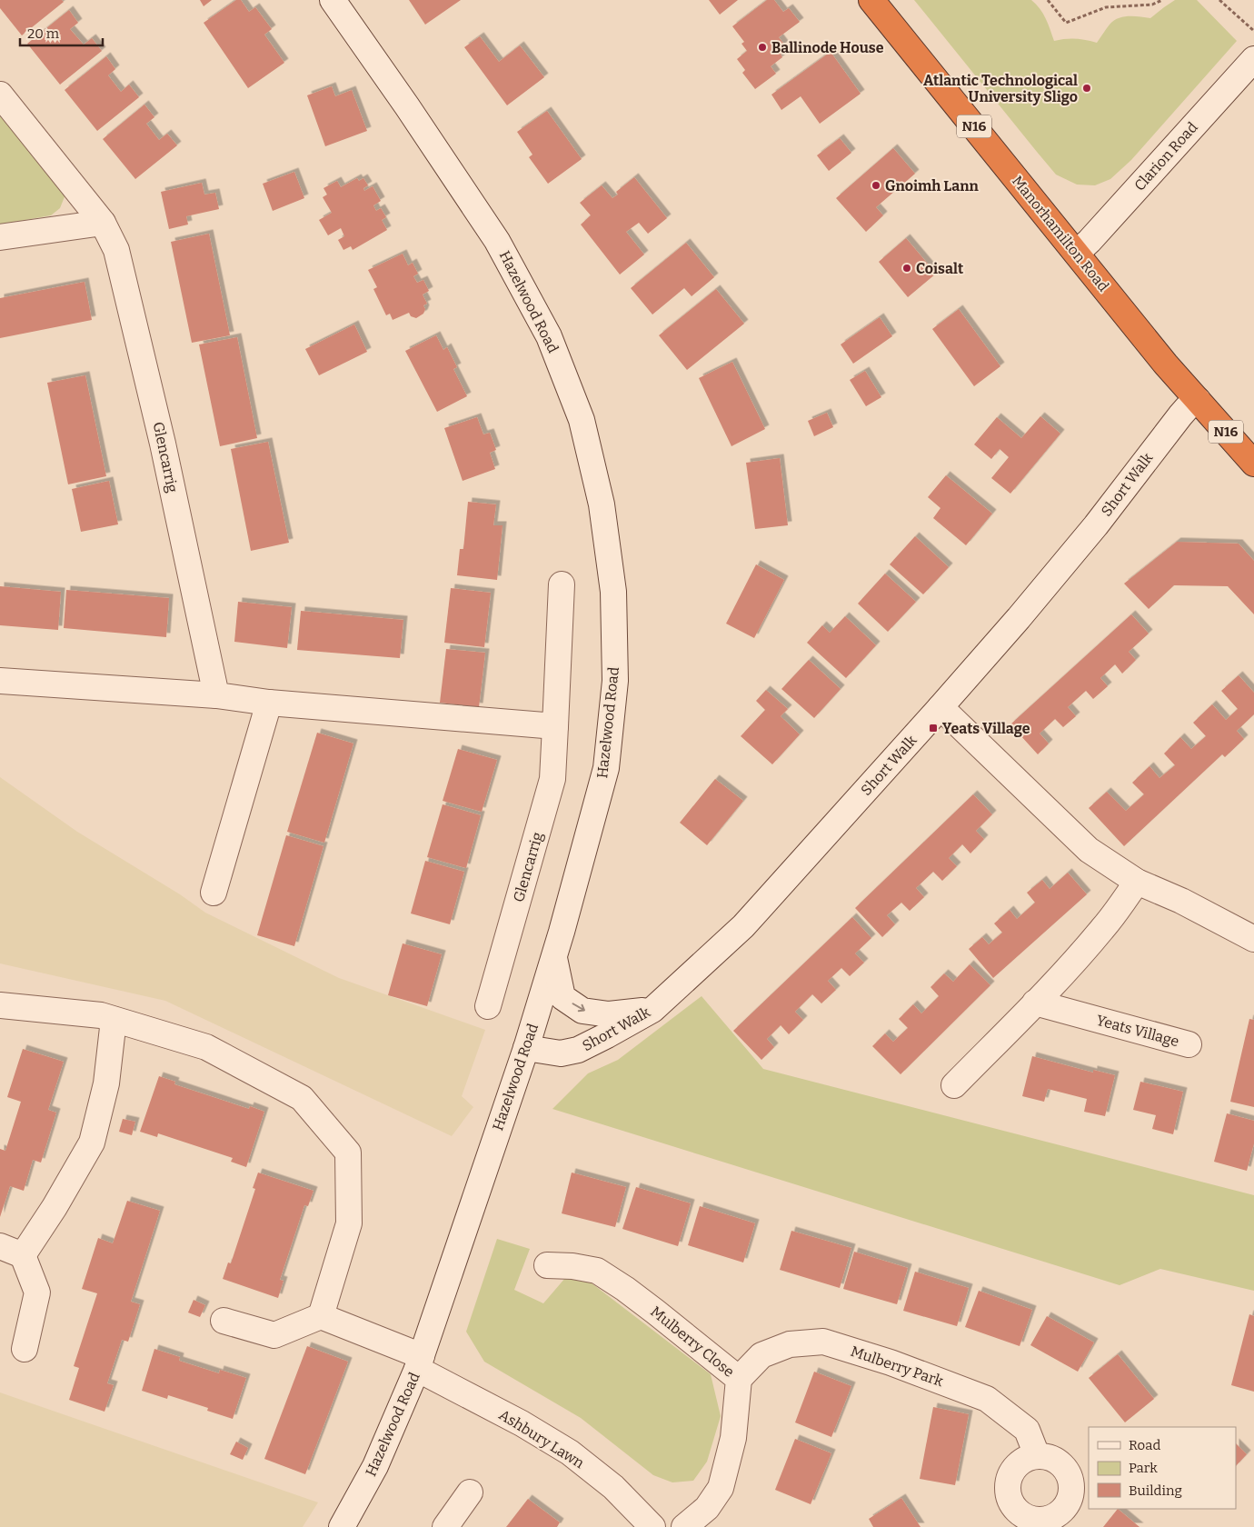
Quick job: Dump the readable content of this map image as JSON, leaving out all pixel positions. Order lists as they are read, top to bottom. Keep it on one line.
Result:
{"streets":{"highway":["N16","Manorhamilton Road"],"street":["Clarion Road","Hazelwood Road","Glencarrig","Short Walk","Yeats Village","Mulberry Close","Mulberry Park","Ashbury Lawn"]},"crossings":[["Clarion Road","Manorhamilton Road"],["Manorhamilton Road","Short Walk"],["Hazelwood Road","Short Walk"],["Hazelwood Road","Ashbury Lawn"],["Mulberry Close","Mulberry Park"]],"places":{"other":["Ballinode House","Atlantic Technological University Sligo","Gnoimh Lann","Coisalt"],"transit":["Yeats Village"]},"legend":["Road","Park","Building"],"scale_bar":"20 m"}
